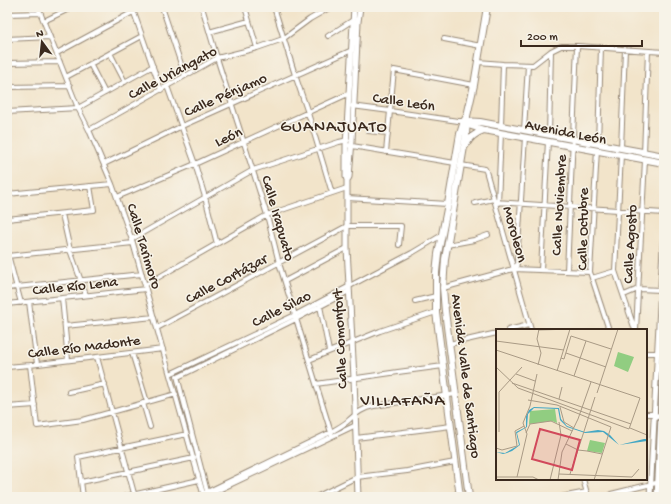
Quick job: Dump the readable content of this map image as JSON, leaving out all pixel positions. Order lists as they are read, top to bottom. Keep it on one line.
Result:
{"streets":{"main road":["Avenida León","Avenida Valle de Santiago"],"street":["Calle Uriangato","Calle Pénjamo","Calle León","León","Calle Noviembre","Calle Irapuato","Calle Octubre","Moroleon","Calle Agosto","Calle Tarimoro","Calle Cortázar","Calle Río Lena","Calle Silao","Calle Comonfort","Calle Río Madonte"]},"crossings":[["Calle Uriangato","Calle Irapuato"],["Calle Uriangato","Calle Tarimoro"],["Calle Pénjamo","Calle Irapuato"],["Calle Pénjamo","Calle Tarimoro"],["Calle Pénjamo","Calle Comonfort"],["Calle León","Avenida León"],["Calle León","Calle Comonfort"],["Calle León","Avenida Valle de Santiago"],["Avenida León","Calle Noviembre"],["Avenida León","Calle Octubre"],["Avenida León","Calle Agosto"],["Avenida León","Avenida Valle de Santiago"],["León","Calle Irapuato"],["León","Calle Tarimoro"],["León","Calle Comonfort"],["Calle Irapuato","Calle Cortázar"],["Calle Irapuato","Calle Silao"],["Moroleon","Avenida Valle de Santiago"],["Calle Tarimoro","Calle Cortázar"],["Calle Tarimoro","Calle Río Lena"],["Calle Tarimoro","Calle Silao"],["Calle Tarimoro","Calle Río Madonte"],["Calle Cortázar","Calle Comonfort"],["Calle Silao","Calle Comonfort"],["Calle Silao","Avenida Valle de Santiago"]],"districts":["GUANAJUATO","VILLAFAÑA"],"scale_bar":"200 m","north":"top"}
